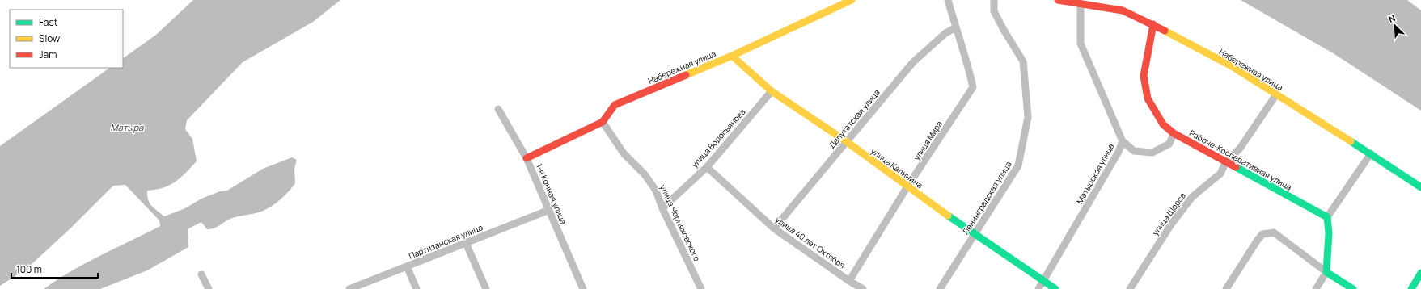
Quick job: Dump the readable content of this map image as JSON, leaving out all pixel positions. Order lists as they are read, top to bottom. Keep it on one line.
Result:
{"streets":{"street":["Набережная улица","Депутатская улица","улица Водопьянова","улица Мира","Рабоче-Кооперативная улица","улица Калинина","Матырская улица","1-я Конная улица","Ленинградская улица","улица Щорса","улица Черняховского","Партизанская улица","улица 40 лет Октября"]},"crossings":[["Набережная улица","Рабоче-Кооперативная улица"],["Набережная улица","улица Калинина"],["Набережная улица","Матырская улица"],["Набережная улица","1-я Конная улица"],["Набережная улица","улица Щорса"],["Набережная улица","улица Черняховского"],["Депутатская улица","улица Мира"],["Депутатская улица","улица Калинина"],["Депутатская улица","улица 40 лет Октября"],["улица Водопьянова","улица Калинина"],["улица Водопьянова","улица Черняховского"],["улица Водопьянова","улица 40 лет Октября"],["улица Мира","улица Калинина"],["улица Мира","улица 40 лет Октября"],["Рабоче-Кооперативная улица","улица Щорса"],["улица Калинина","Матырская улица"],["улица Калинина","Ленинградская улица"],["1-я Конная улица","Партизанская улица"]],"water":["Матыра"],"legend":["Fast","Slow","Jam"],"scale_bar":"100 m","north":"top left"}
